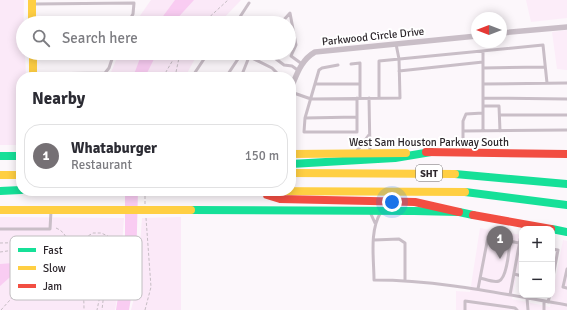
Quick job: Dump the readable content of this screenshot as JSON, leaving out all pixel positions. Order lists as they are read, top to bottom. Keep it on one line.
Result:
{"streets":{"main road":["West Sam Houston Parkway South","SHT"],"street":["Parkwood Circle Drive"]},"legend":["Fast","Slow","Jam"],"north":"left","page":{"search":"Search here","heading":"Nearby","list":[{"mark":"1","name":"Whataburger","note":"Restaurant","value":"150 m"}],"map_buttons":["+","−"],"pins":"1"}}
